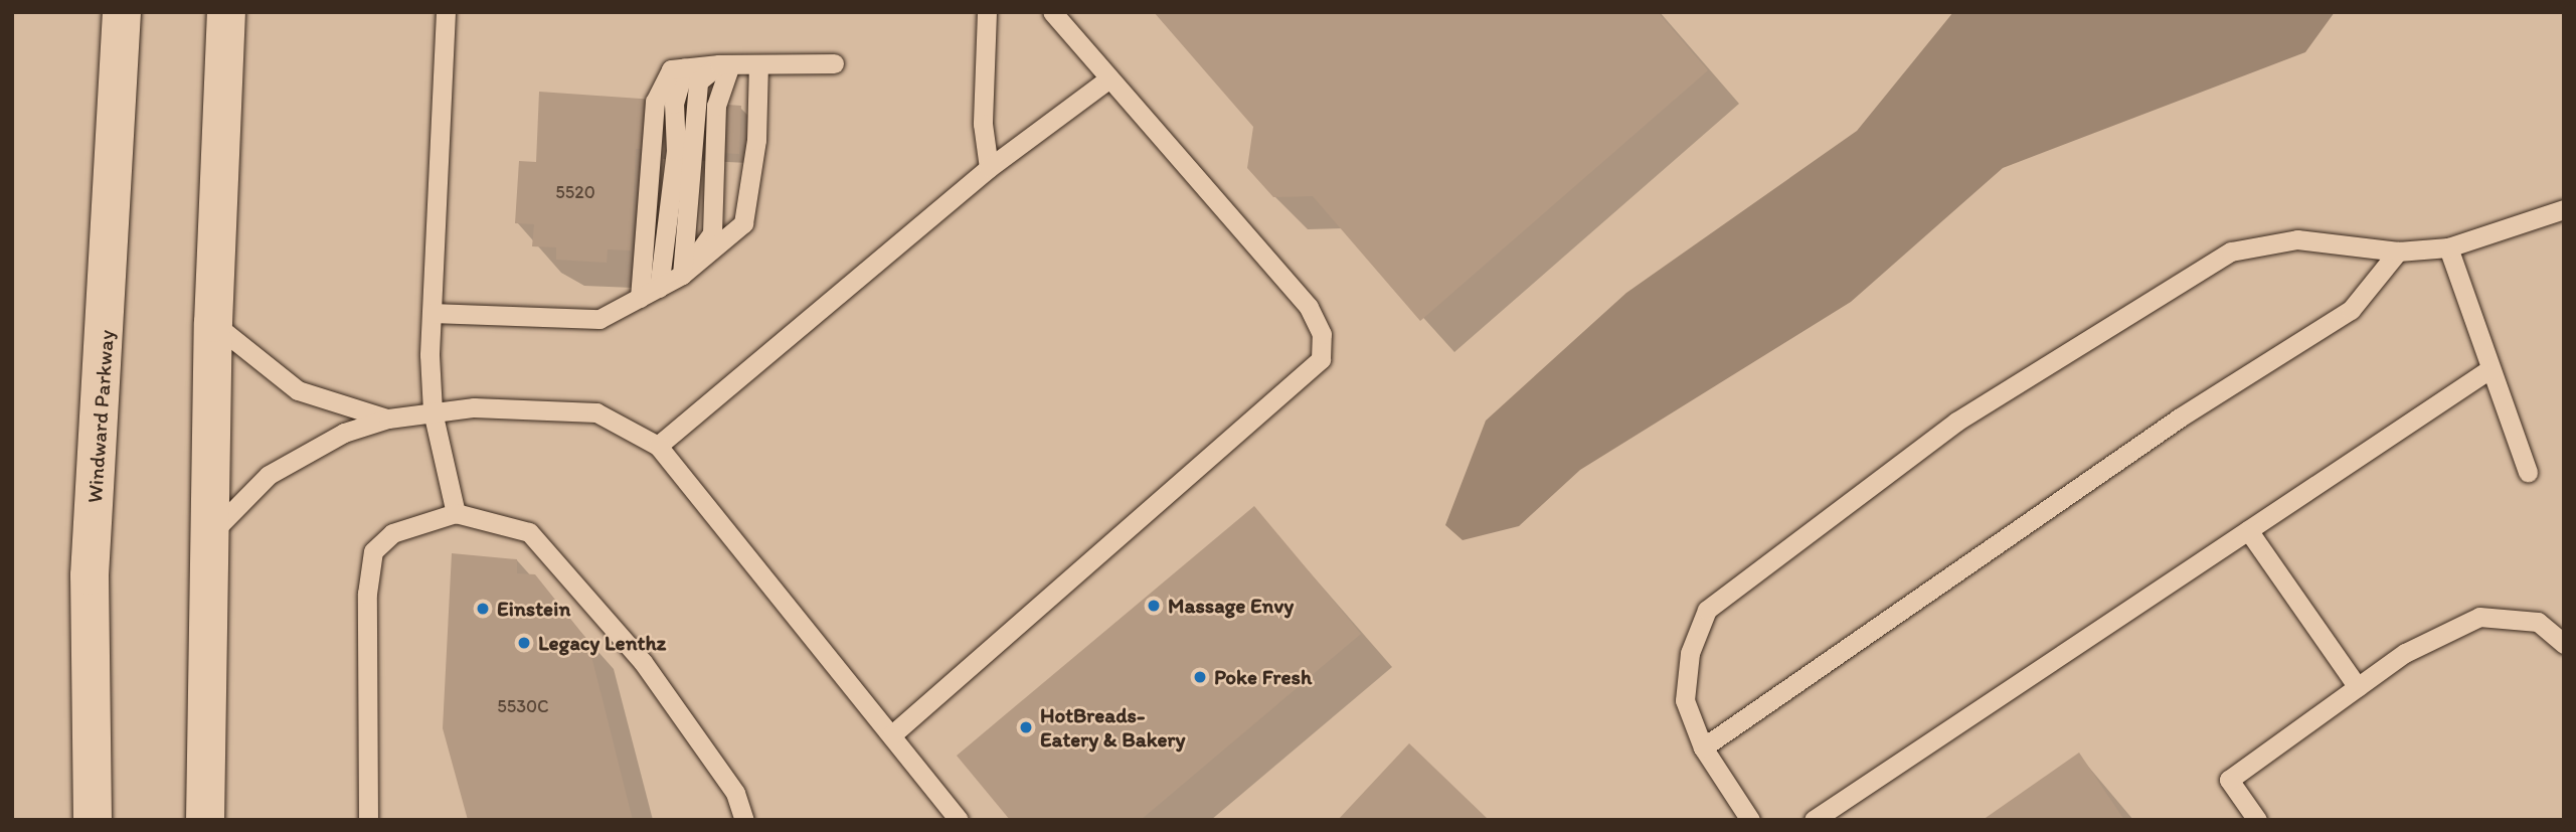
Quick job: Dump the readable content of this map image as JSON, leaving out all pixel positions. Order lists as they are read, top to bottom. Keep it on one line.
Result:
{"streets":{"main road":["Windward Parkway"]},"places":["Massage Envy","Einstein","Legacy Lenthz","Poke Fresh","HotBreads- Eatery & Bakery"],"house_numbers":["5520","5530C"]}
